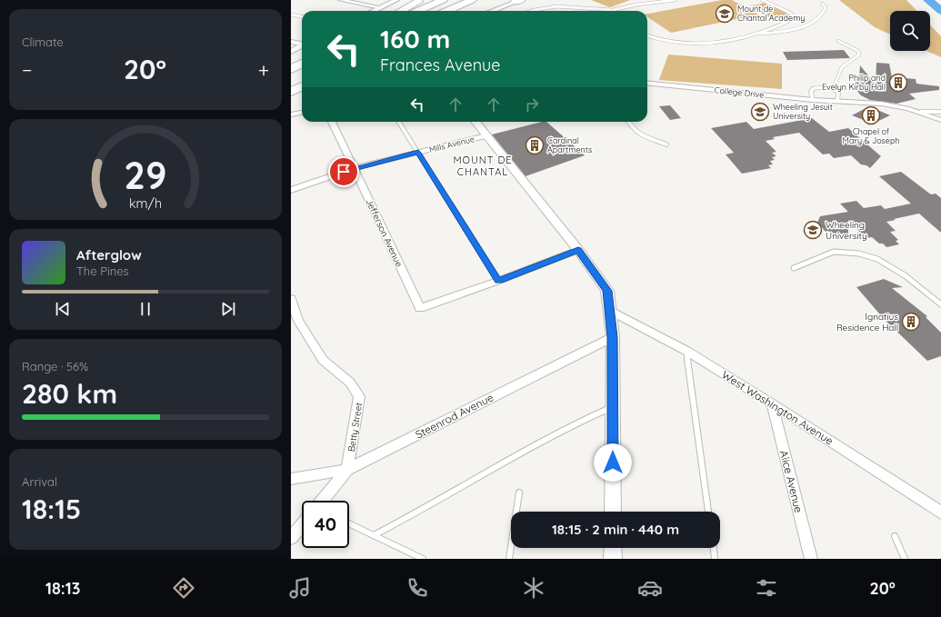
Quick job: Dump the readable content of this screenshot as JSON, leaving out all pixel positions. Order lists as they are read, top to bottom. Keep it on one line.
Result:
{"streets":{"street":["College Drive","Mills Avenue","Jefferson Avenue","West Washington Avenue","Steenrod Avenue","Betty Street","Alice Avenue"]},"crossings":[["Mills Avenue","Jefferson Avenue"],["West Washington Avenue","Alice Avenue"],["Steenrod Avenue","Betty Street"]],"districts":["MOUNT DE CHANTAL"],"places":{"school or university":["Mount de Chantal Academy","Wheeling Jesuit University","Wheeling University"],"building":["Philip and Evelyn Kirby Hall","Chapel of Mary & Joseph","Cardinal Apartments","Ignatius Residence Hall"]},"page":{"tile":["Climate",["Range · 56%","280 km"],["Arrival","18:15"]],"turn":["160 m","Frances Avenue"],"heat":["−","20°","+"],"song":["Afterglow","The Pines"],"limit":"40","trip":"18:15 · 2 min · 440 m","tabs":["18:13","20°"],"gauge":["29","km/h"]}}
